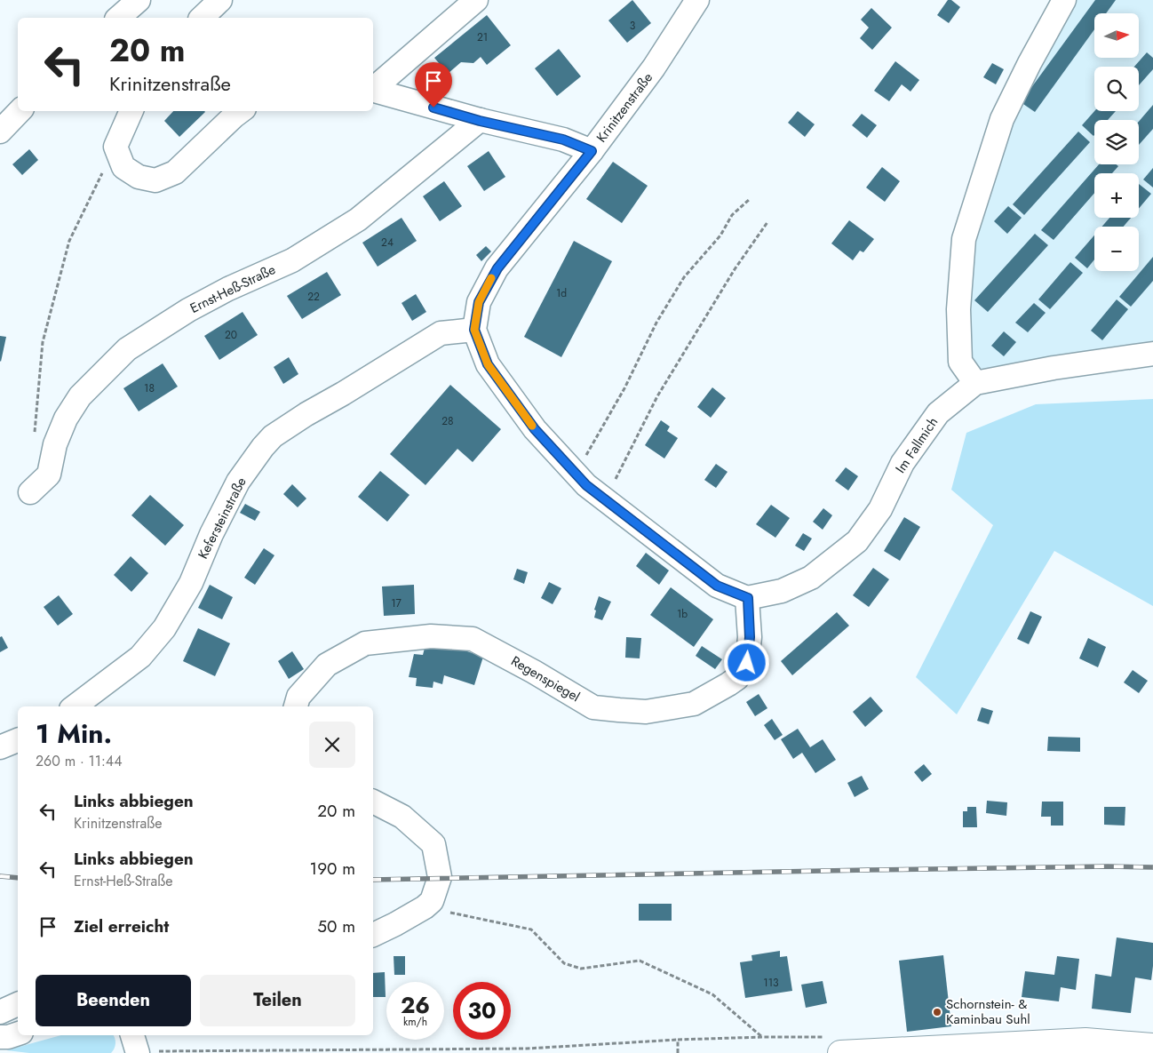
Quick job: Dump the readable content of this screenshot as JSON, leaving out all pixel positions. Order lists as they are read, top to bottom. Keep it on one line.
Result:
{"streets":{"street":["Krinitzenstraße","Ernst-Heß-Straße","Im Fallmich","Kefersteinstraße","Regenspiegel"]},"crossings":[["Krinitzenstraße","Kefersteinstraße"],["Im Fallmich","Regenspiegel"]],"places":["Schornstein- & Kaminbau Suhl"],"house_numbers":["3","21","24","1d","22","20","18","28","17","1b","113"],"north":"right","page":{"map_buttons":["+","−"],"turn":["20 m","Krinitzenstraße"],"heading":["1 Min.","260 m · 11:44"],"list":[{"name":"Links abbiegen","note":"Krinitzenstraße","value":"20 m"},{"name":"Links abbiegen","note":"Ernst-Heß-Straße","value":"190 m"},{"name":"Ziel erreicht","value":"50 m"}],"buttons":["Beenden","Teilen"],"speed":"26 km/h","limit":"30"}}
